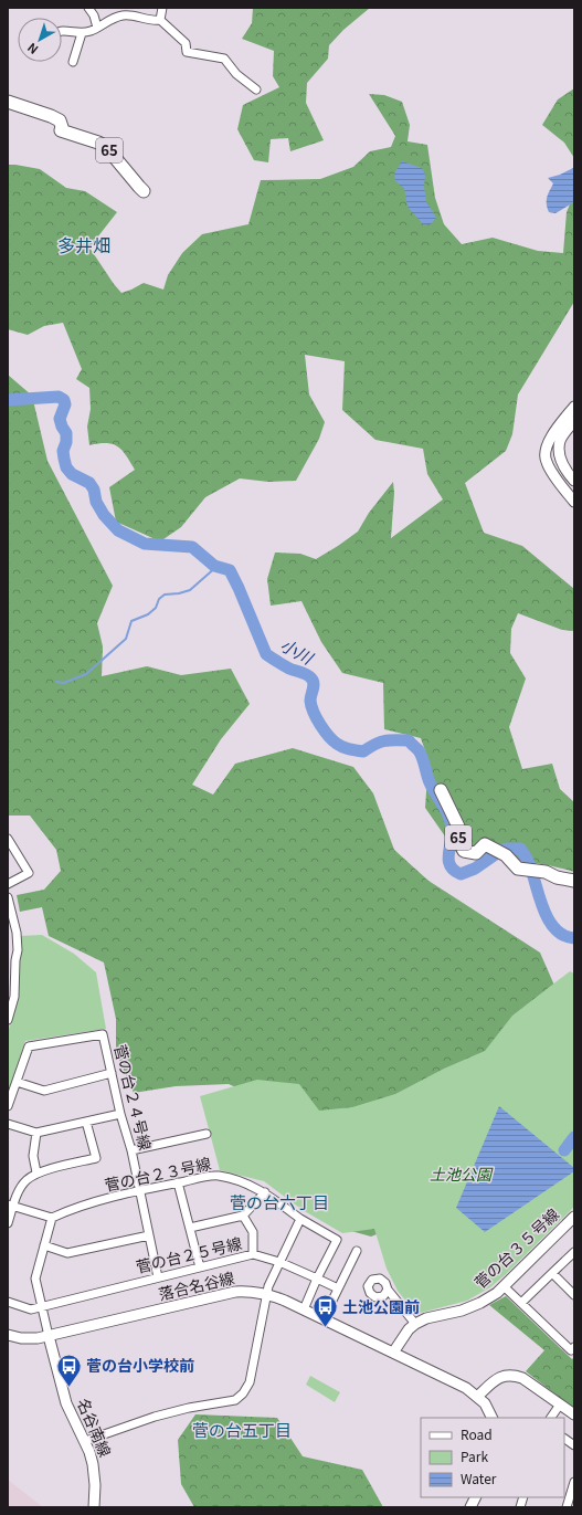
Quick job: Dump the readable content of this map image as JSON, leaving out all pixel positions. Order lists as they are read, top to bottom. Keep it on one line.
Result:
{"streets":{"main road":["65"],"street":["菅の台２４号線","菅の台２３号線","菅の台３５号線","菅の台２５号線","落合名谷線","名谷南線"]},"crossings":[["菅の台２４号線","菅の台２３号線"],["菅の台２４号線","菅の台２５号線"],["菅の台３５号線","落合名谷線"],["落合名谷線","名谷南線"]],"districts":["多井畑","菅の台六丁目","菅の台五丁目"],"water":["小川"],"parks":["土池公園"],"places":{"bus stop":["土池公園前","菅の台小学校前"]},"legend":["Road","Park","Water"],"north":"bottom left"}
